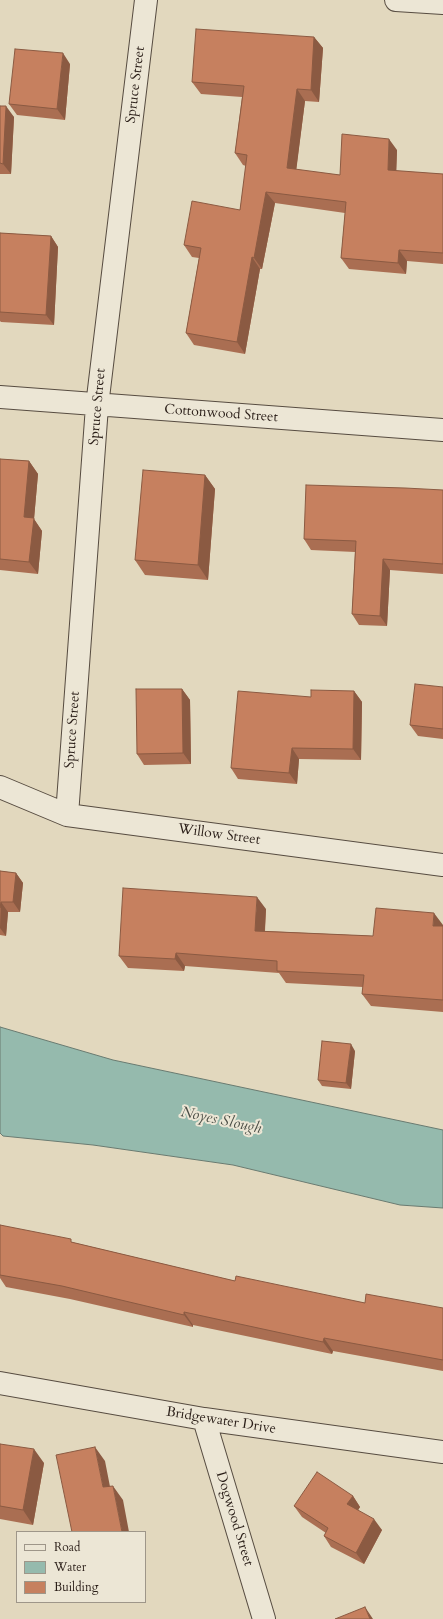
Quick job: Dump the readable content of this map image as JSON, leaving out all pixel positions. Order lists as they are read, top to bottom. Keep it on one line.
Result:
{"streets":{"street":["Spruce Street","Cottonwood Street","Willow Street","Bridgewater Drive","Dogwood Street"]},"crossings":[["Spruce Street","Cottonwood Street"],["Spruce Street","Willow Street"],["Bridgewater Drive","Dogwood Street"]],"water":["Noyes Slough"],"legend":["Road","Water","Building"]}
